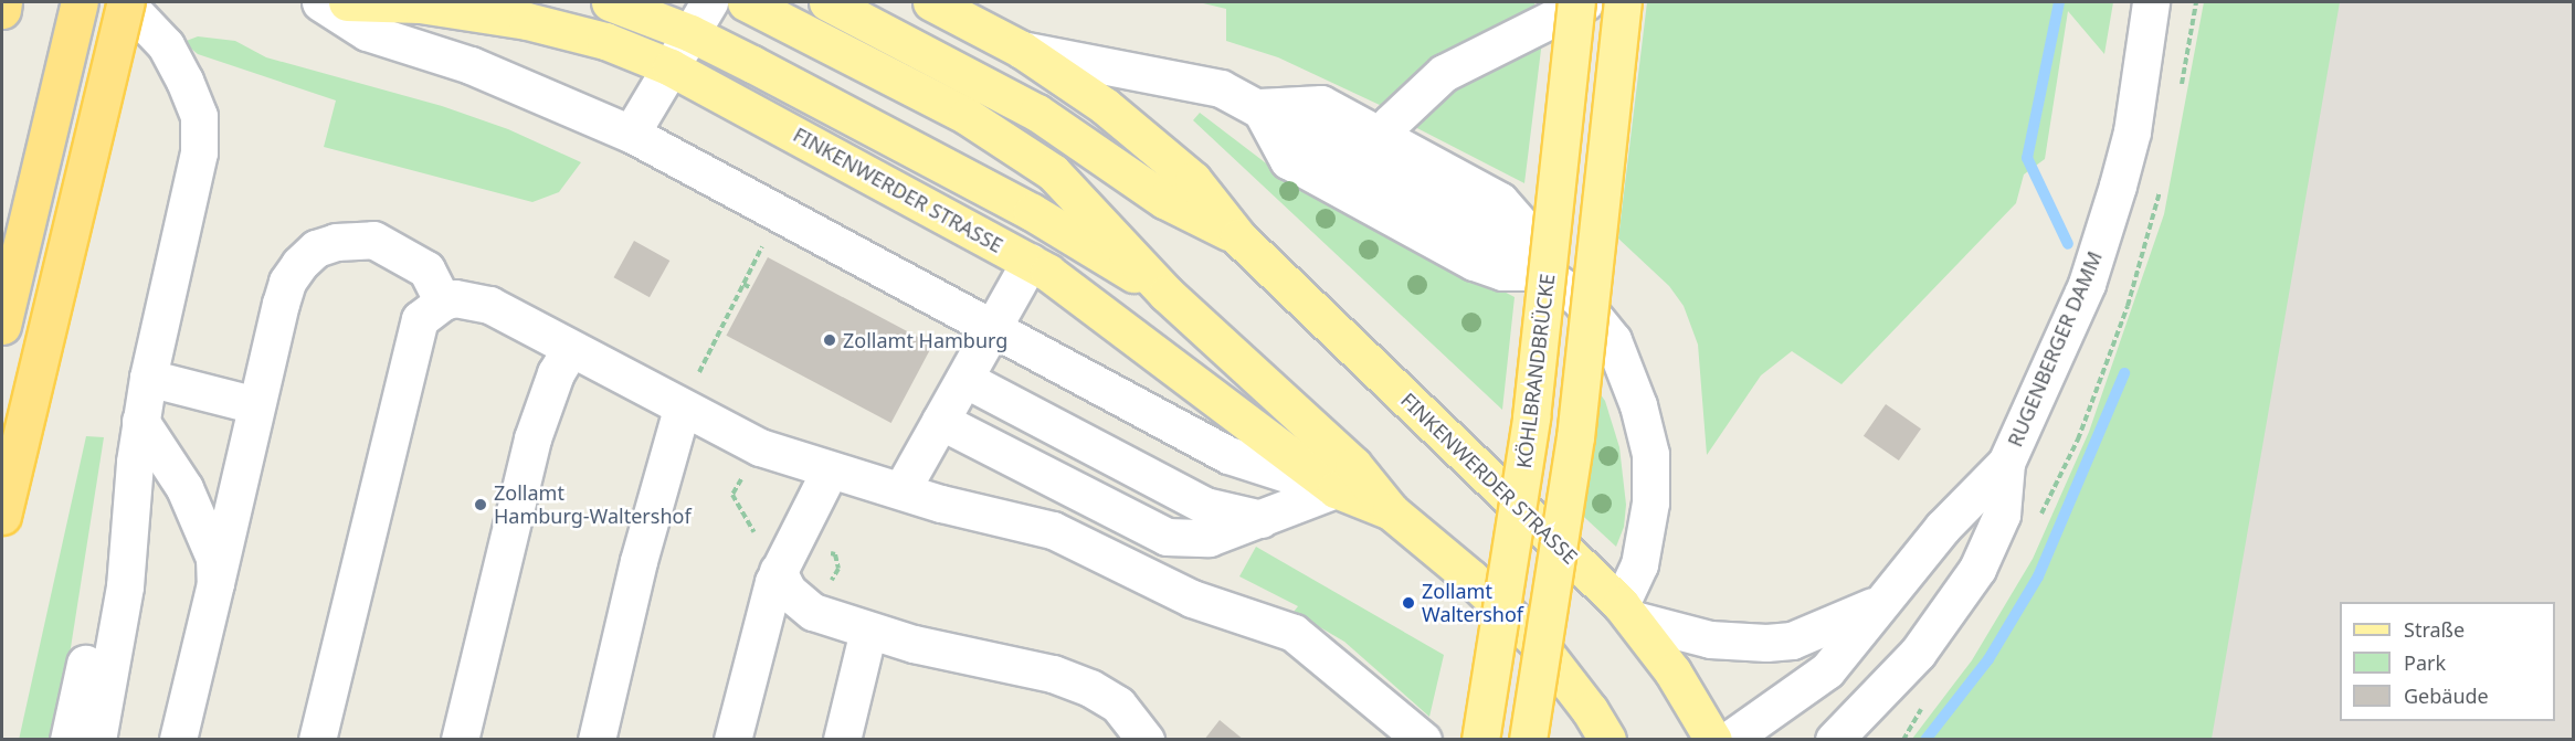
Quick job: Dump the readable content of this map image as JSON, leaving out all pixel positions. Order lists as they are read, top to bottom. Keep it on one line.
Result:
{"streets":{"main road":["FINKENWERDER STRASSE","KÖHLBRANDBRÜCKE"],"street":["RUGENBERGER DAMM"]},"crossings":[["FINKENWERDER STRASSE","RUGENBERGER DAMM"]],"places":["Zollamt Hamburg","Zollamt Hamburg-Waltershof","Zollamt Waltershof"],"legend":["Straße","Park","Gebäude"]}
